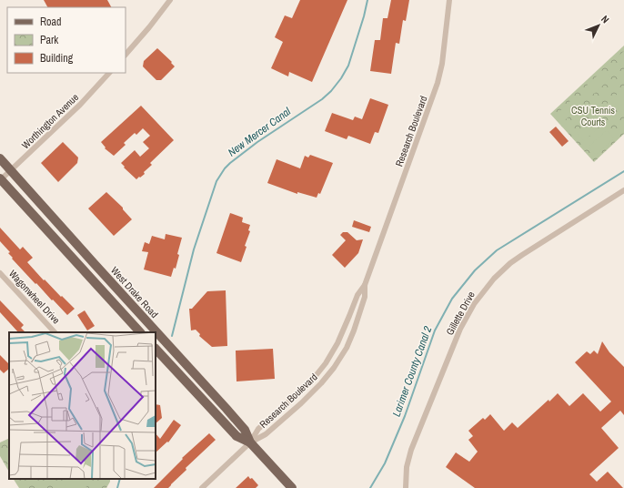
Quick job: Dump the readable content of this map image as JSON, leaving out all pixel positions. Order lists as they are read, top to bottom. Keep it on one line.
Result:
{"streets":{"main road":["West Drake Road"],"street":["Worthington Avenue","Research Boulevard","Wagonwheel Drive","Gillette Drive"]},"crossings":[["Worthington Avenue","West Drake Road"],["Research Boulevard","West Drake Road"]],"water":["New Mercer Canal","Larimer County Canal 2"],"parks":["CSU Tennis Courts"],"legend":["Road","Park","Building"],"north":"top right"}
